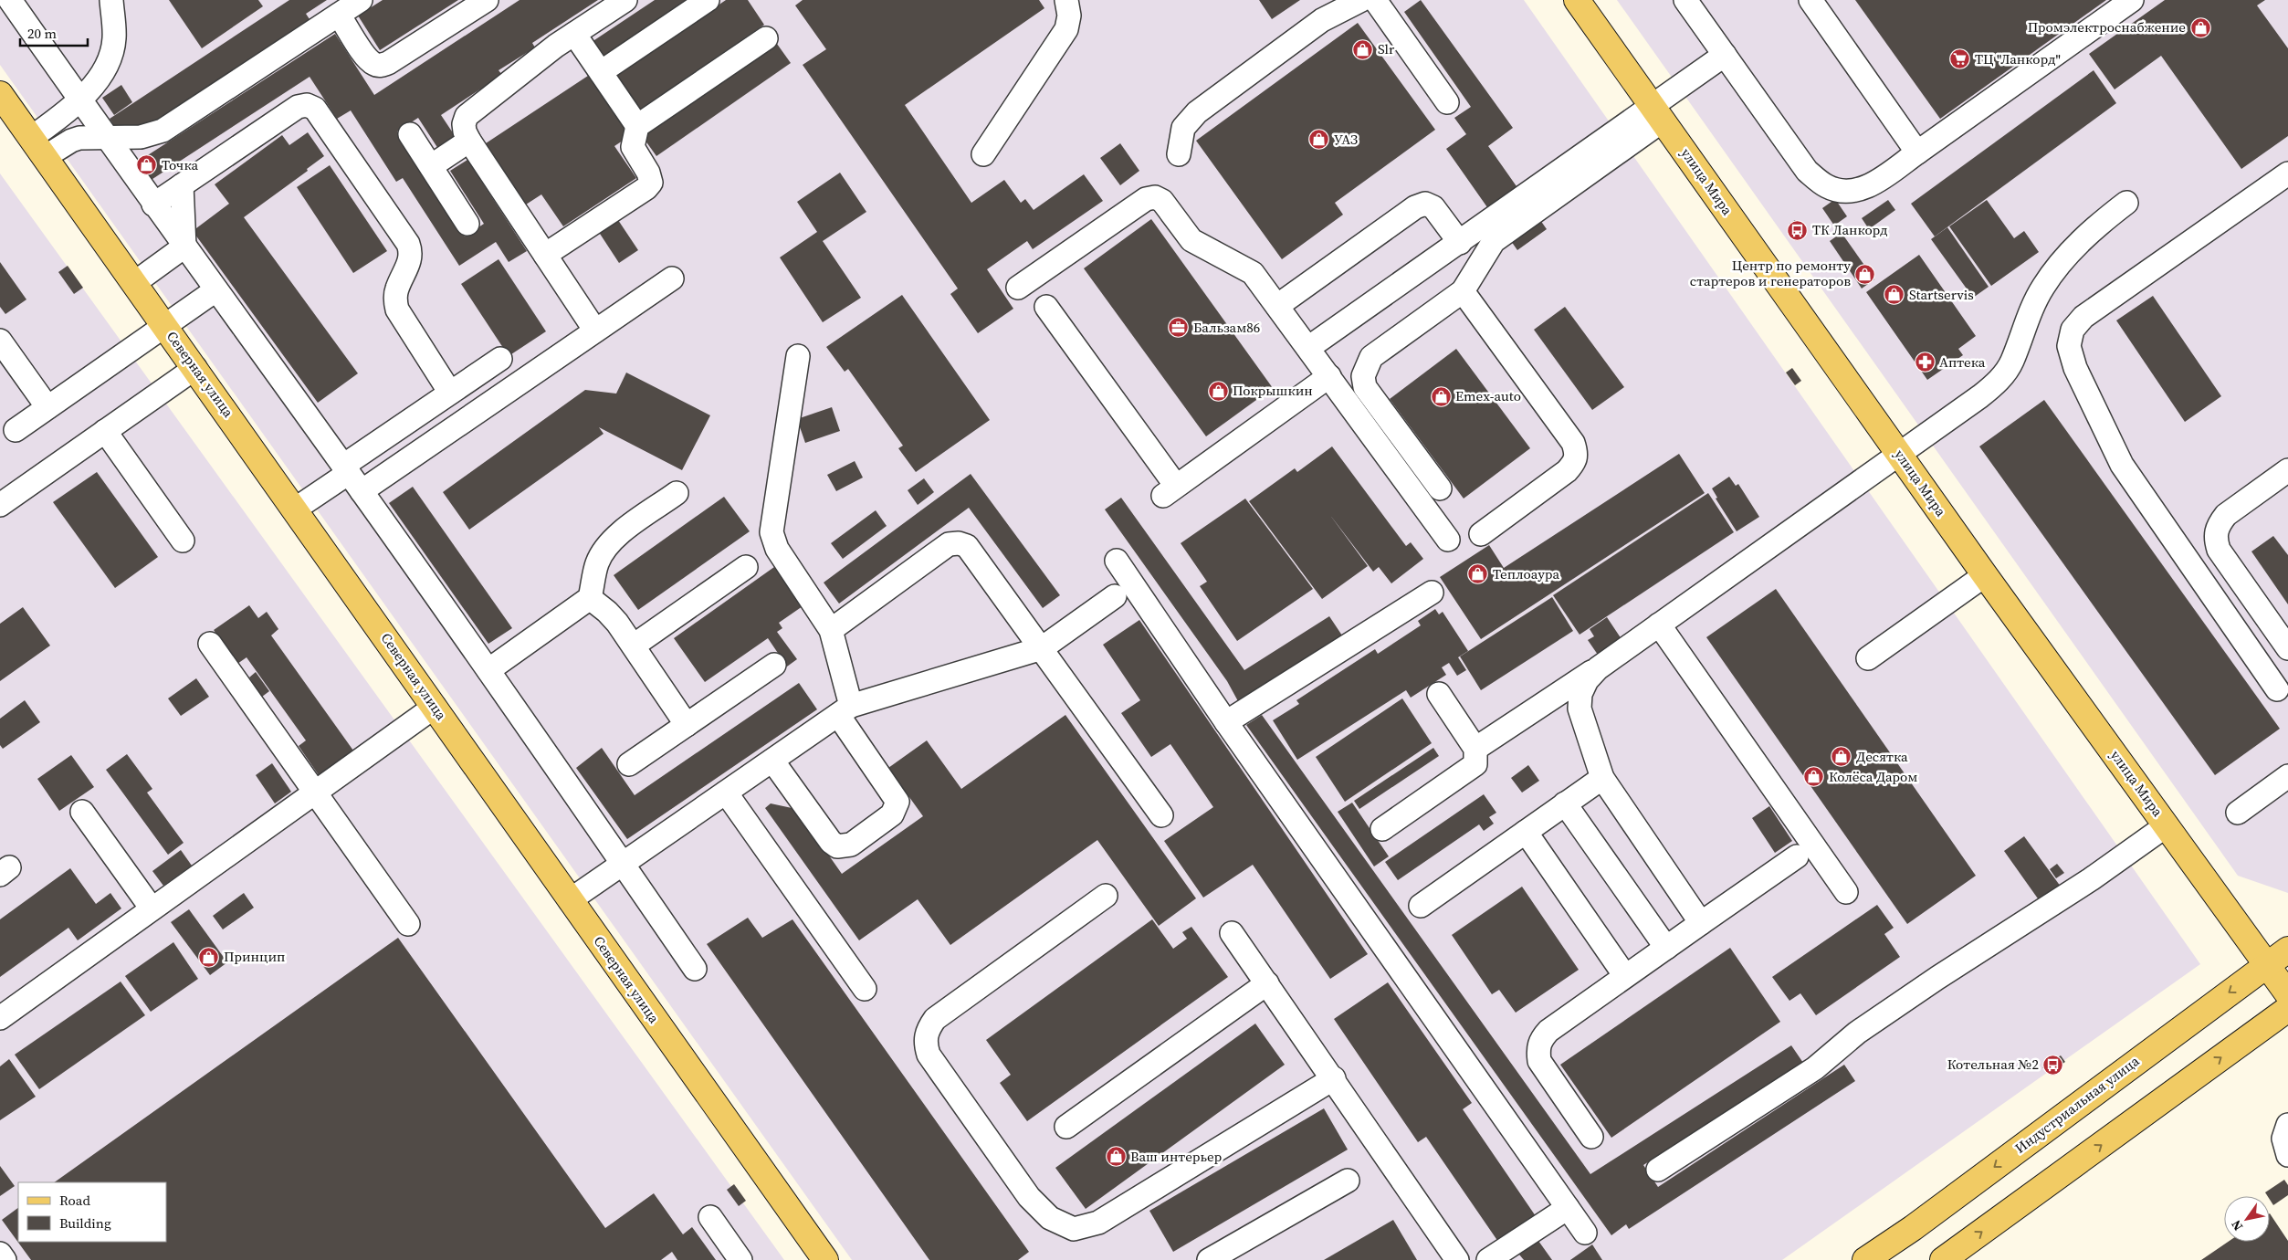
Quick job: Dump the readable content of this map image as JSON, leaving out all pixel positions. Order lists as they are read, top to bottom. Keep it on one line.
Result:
{"streets":{"main road":["улица Мира","Северная улица","Индустриальная улица"]},"crossings":[["улица Мира","Индустриальная улица"]],"places":{"shop":["Промэлектроснабжение","Slr","УАЗ","Точка","Центр по ремонту стартеров и генераторов","Startservis","Покрышкин","Emex-auto","Теплоаура","Десятка","Колёса Даром","Принцип","Ваш интерьер"],"supermarket":["ТЦ \"Ланкорд\""],"bus stop":["ТК Ланкорд","Котельная №2"],"office":["Бальзам86"],"pharmacy":["Аптека"]},"legend":["Road","Building"],"scale_bar":"20 m","north":"bottom left"}
